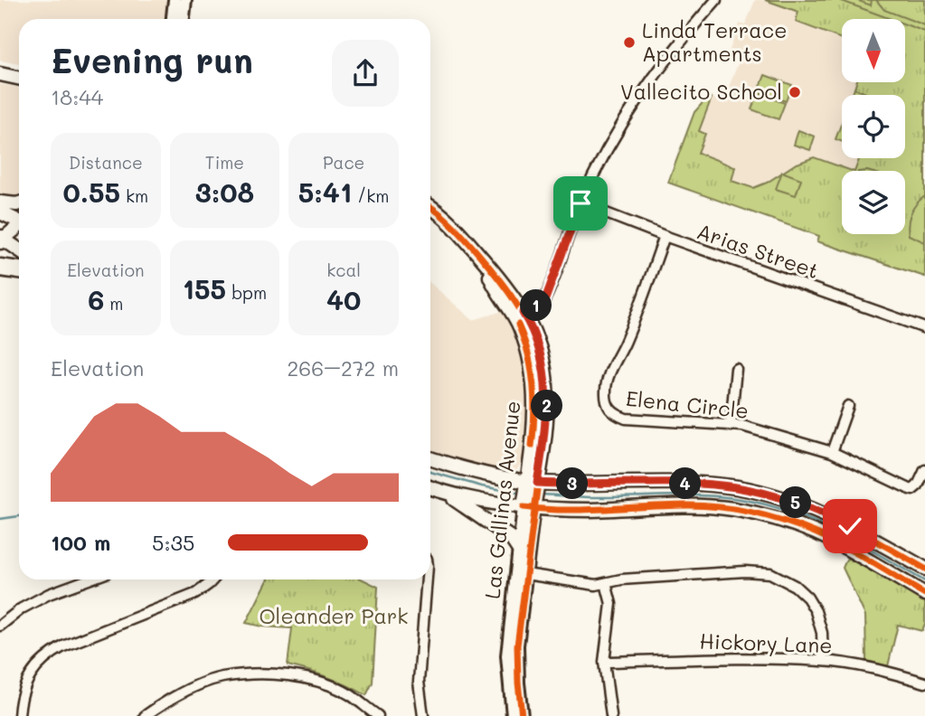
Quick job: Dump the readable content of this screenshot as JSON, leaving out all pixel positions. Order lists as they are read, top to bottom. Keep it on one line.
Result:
{"streets":{"main road":["Las Gallinas Avenue"],"street":["Arias Street","Elena Circle","Hickory Lane"]},"crossings":[["Arias Street","Elena Circle"]],"parks":["Oleander Park"],"places":["Linda Terrace Apartments","Vallecito School"],"north":"bottom","page":{"heading":["Evening run","18:44"],"stats":[["Distance","0.55 km"],["Time","3:08"],["Pace","5:41 /km"],["Elevation","6 m"],["155 bpm"],["kcal","40"]],"pins":["1","2","3","4","5"],"chart":["Elevation","266–272 m"],"list":[{"name":"100 m","note":"5:35"}]}}
